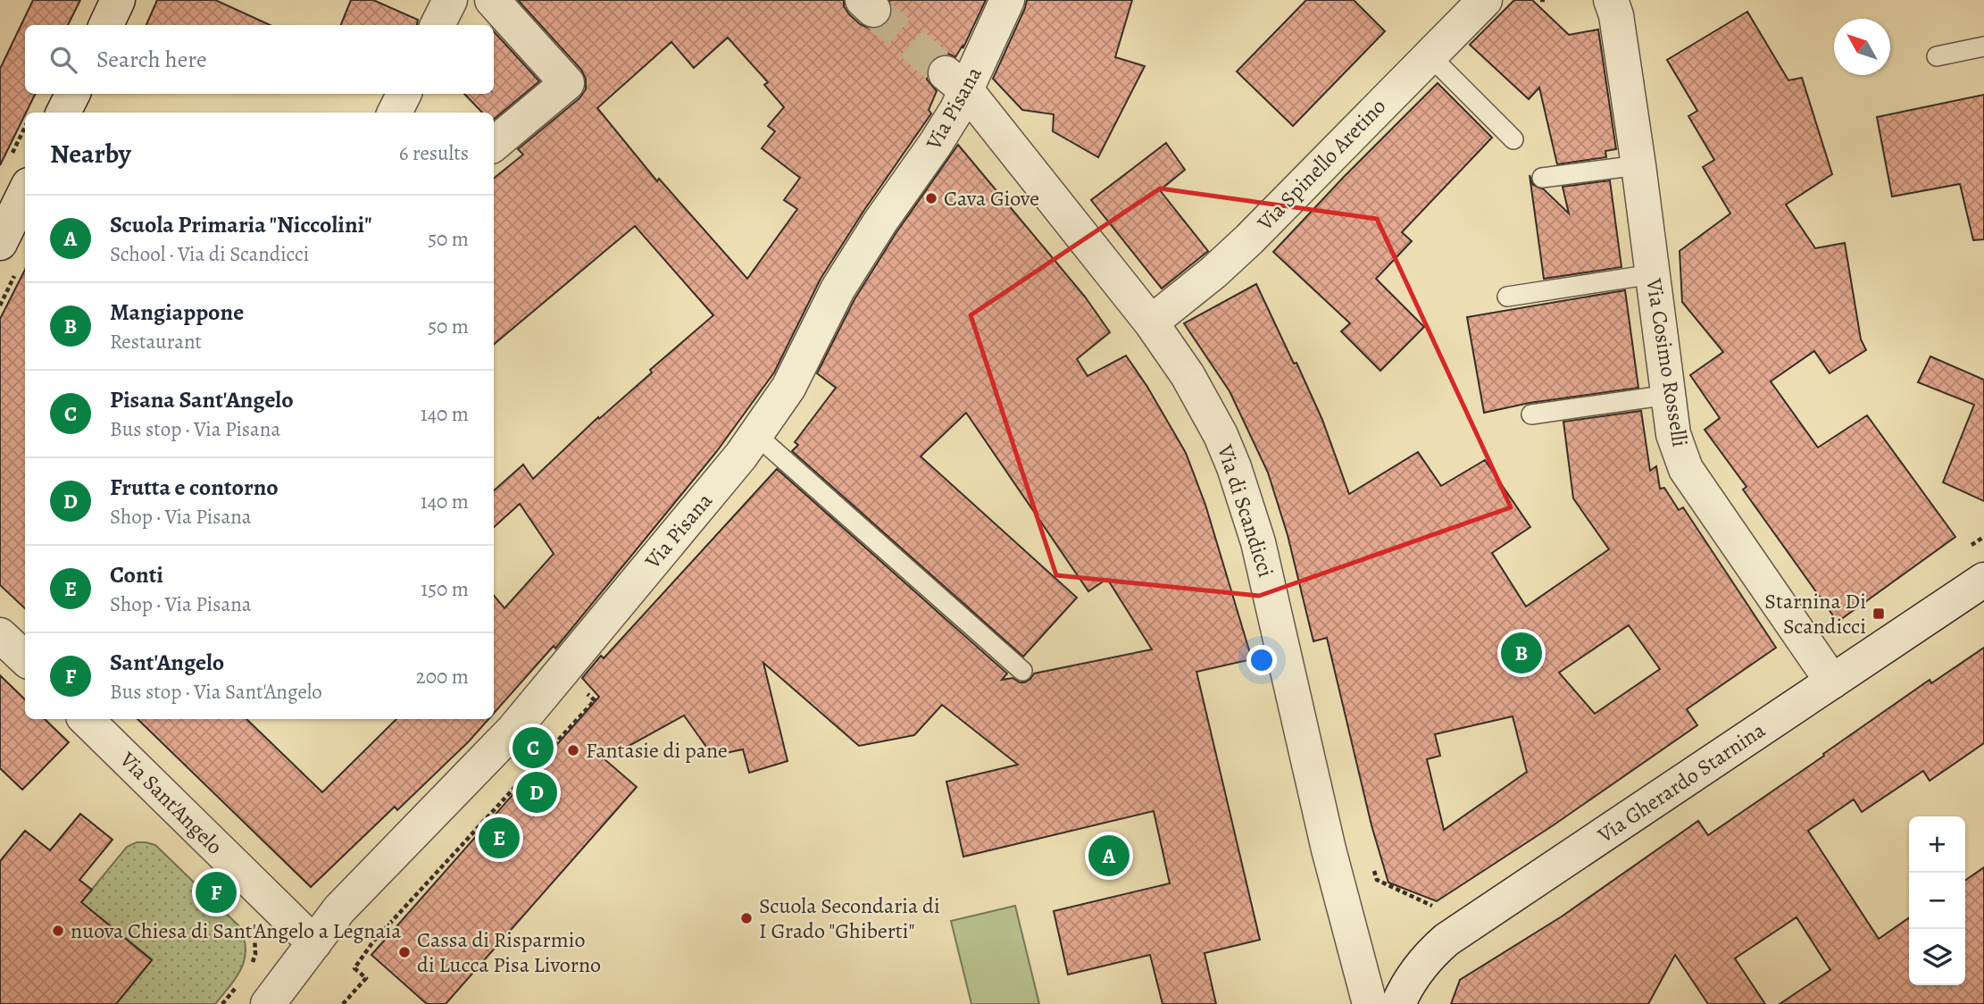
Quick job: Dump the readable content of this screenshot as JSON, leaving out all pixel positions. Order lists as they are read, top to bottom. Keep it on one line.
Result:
{"streets":{"street":["Via Pisana","Via Spinello Aretino","Via Cosimo Rosselli","Via di Scandicci","Via Gherardo Starnina","Via Sant'Angelo"]},"crossings":[["Via Pisana","Via di Scandicci"],["Via Pisana","Via Sant'Angelo"],["Via Spinello Aretino","Via di Scandicci"],["Via Cosimo Rosselli","Via Gherardo Starnina"]],"places":{"other":["Cava Giove","Fantasie di pane","Scuola Secondaria di I Grado \"Ghiberti\"","nuova Chiesa di Sant'Angelo a Legnaia","Cassa di Risparmio di Lucca Pisa Livorno"],"transit":["Starnina Di Scandicci"]},"north":"top left","page":{"search":"Search here","heading":["Nearby","6 results"],"list":[{"mark":"A","name":"Scuola Primaria \"Niccolini\"","note":"School · Via di Scandicci","value":"50 m"},{"mark":"B","name":"Mangiappone","note":"Restaurant","value":"50 m"},{"mark":"C","name":"Pisana Sant'Angelo","note":"Bus stop · Via Pisana","value":"140 m"},{"mark":"D","name":"Frutta e contorno","note":"Shop · Via Pisana","value":"140 m"},{"mark":"E","name":"Conti","note":"Shop · Via Pisana","value":"150 m"},{"mark":"F","name":"Sant'Angelo","note":"Bus stop · Via Sant'Angelo","value":"200 m"}],"pins":["B","C","D","E","A","F"],"map_buttons":["+","−"]}}
